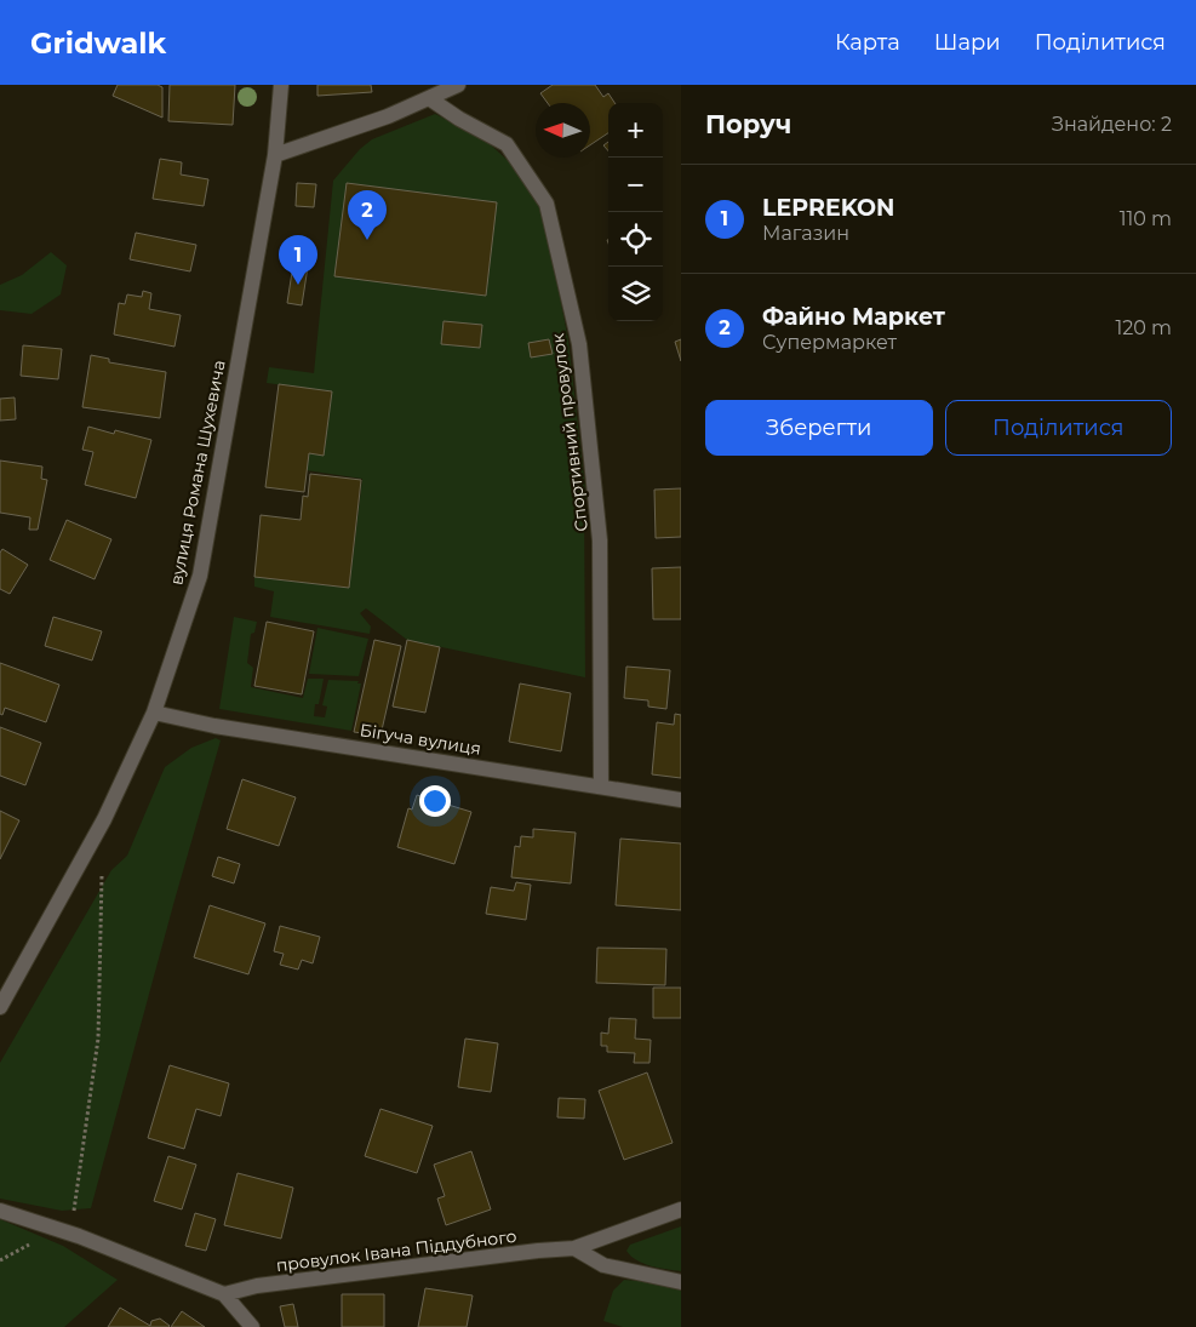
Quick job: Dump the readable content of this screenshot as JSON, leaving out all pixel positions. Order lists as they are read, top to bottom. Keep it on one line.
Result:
{"streets":{"street":["Спортивний провулок","вулиця Романа Шухевича","Бігуча вулиця","провулок Івана Піддубного"]},"crossings":[["Спортивний провулок","Бігуча вулиця"],["вулиця Романа Шухевича","Бігуча вулиця"]],"north":"left","page":{"header":"Gridwalk","nav":["Карта","Шари","Поділитися"],"heading":["Поруч","Знайдено: 2"],"map_buttons":["+","−"],"list":[{"mark":"1","name":"LEPREKON","note":"Магазин","value":"110 m"},{"mark":"2","name":"Файно Маркет","note":"Супермаркет","value":"120 m"}],"pins":["2","1"],"buttons":["Зберегти","Поділитися"]}}
